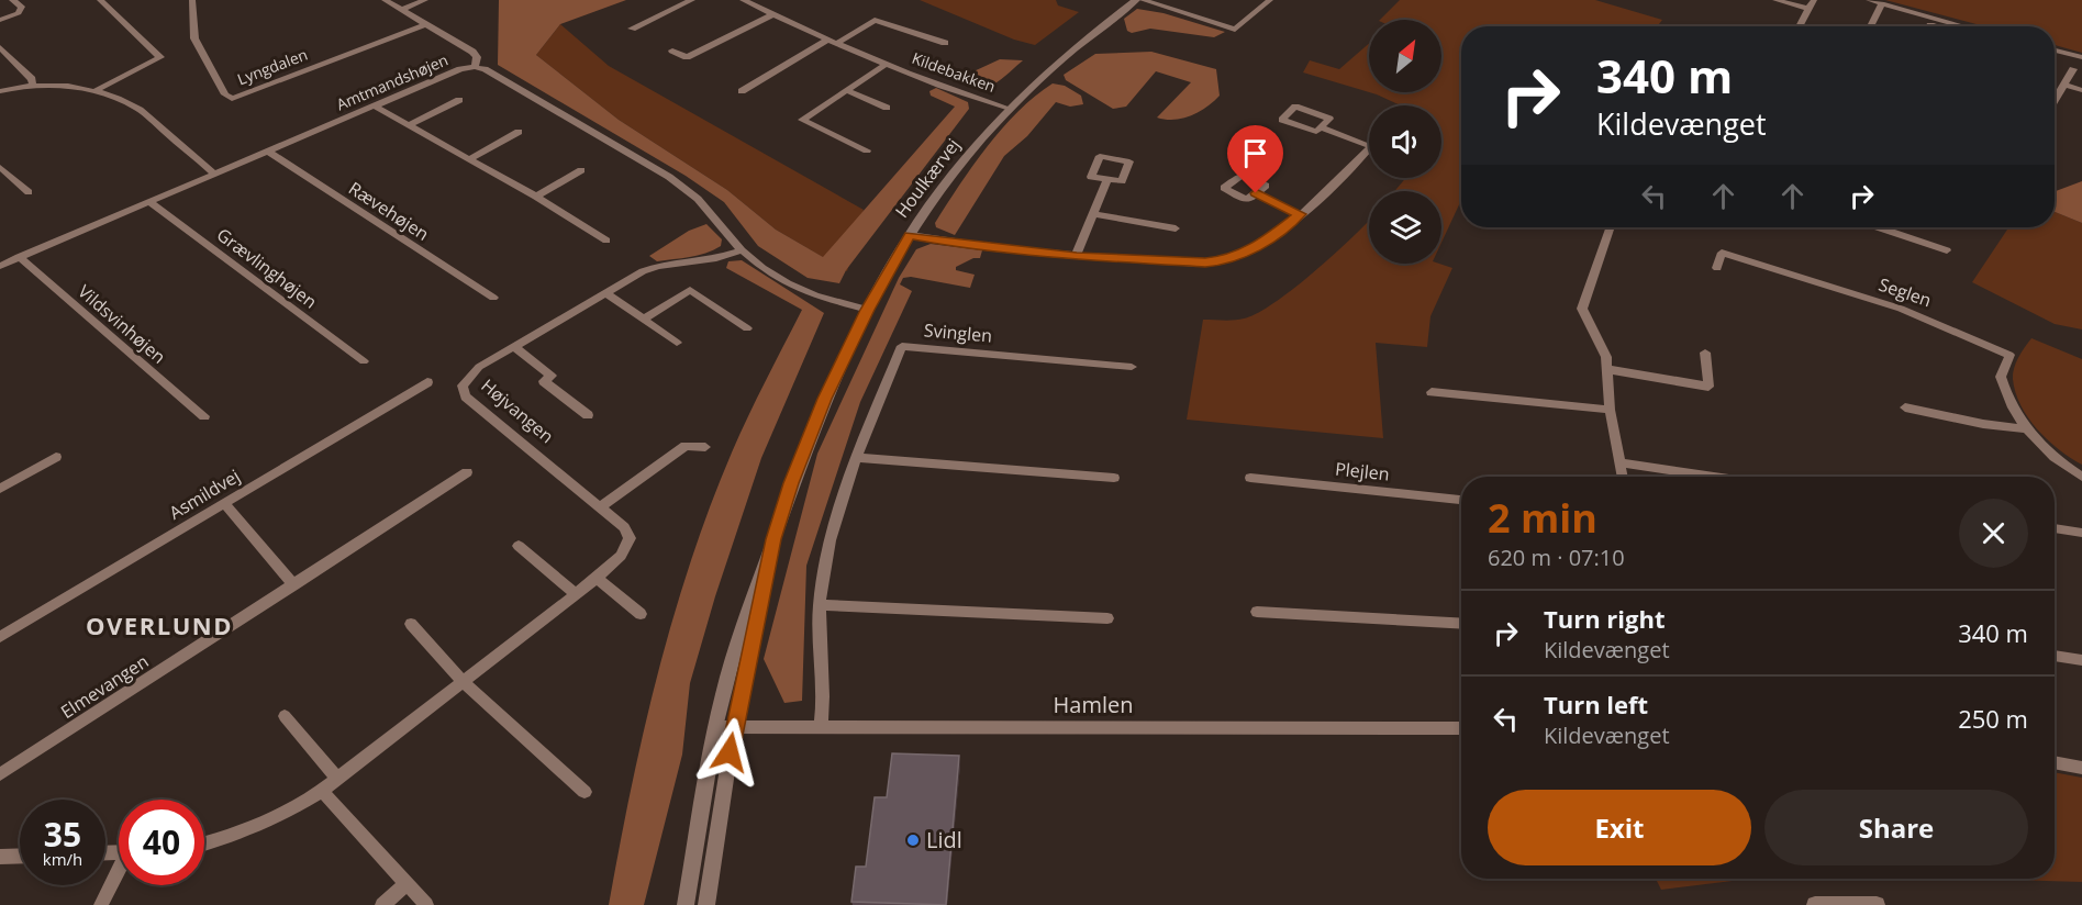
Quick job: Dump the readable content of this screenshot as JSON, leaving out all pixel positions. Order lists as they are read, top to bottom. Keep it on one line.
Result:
{"streets":{"street":["Lyngdalen","Kildebakken","Amtmandshøjen","Houlkærvej","Rævehøjen","Grævlinghøjen","Seglen","Vildsvinhøjen","Svinglen","Højvangen","Plejlen","Asmildvej","Elmevangen","Hamlen"]},"crossings":[["Kildebakken","Houlkærvej"],["Amtmandshøjen","Houlkærvej"],["Amtmandshøjen","Rævehøjen"],["Amtmandshøjen","Grævlinghøjen"],["Amtmandshøjen","Vildsvinhøjen"],["Amtmandshøjen","Højvangen"],["Houlkærvej","Hamlen"],["Svinglen","Hamlen"]],"districts":["OVERLUND"],"places":["Lidl"],"north":"top right","page":{"turn":["340 m","Kildevænget"],"heading":["2 min","620 m · 07:10"],"list":[{"name":"Turn right","note":"Kildevænget","value":"340 m"},{"name":"Turn left","note":"Kildevænget","value":"250 m"}],"buttons":["Exit","Share"],"speed":"35 km/h","limit":"40"}}
